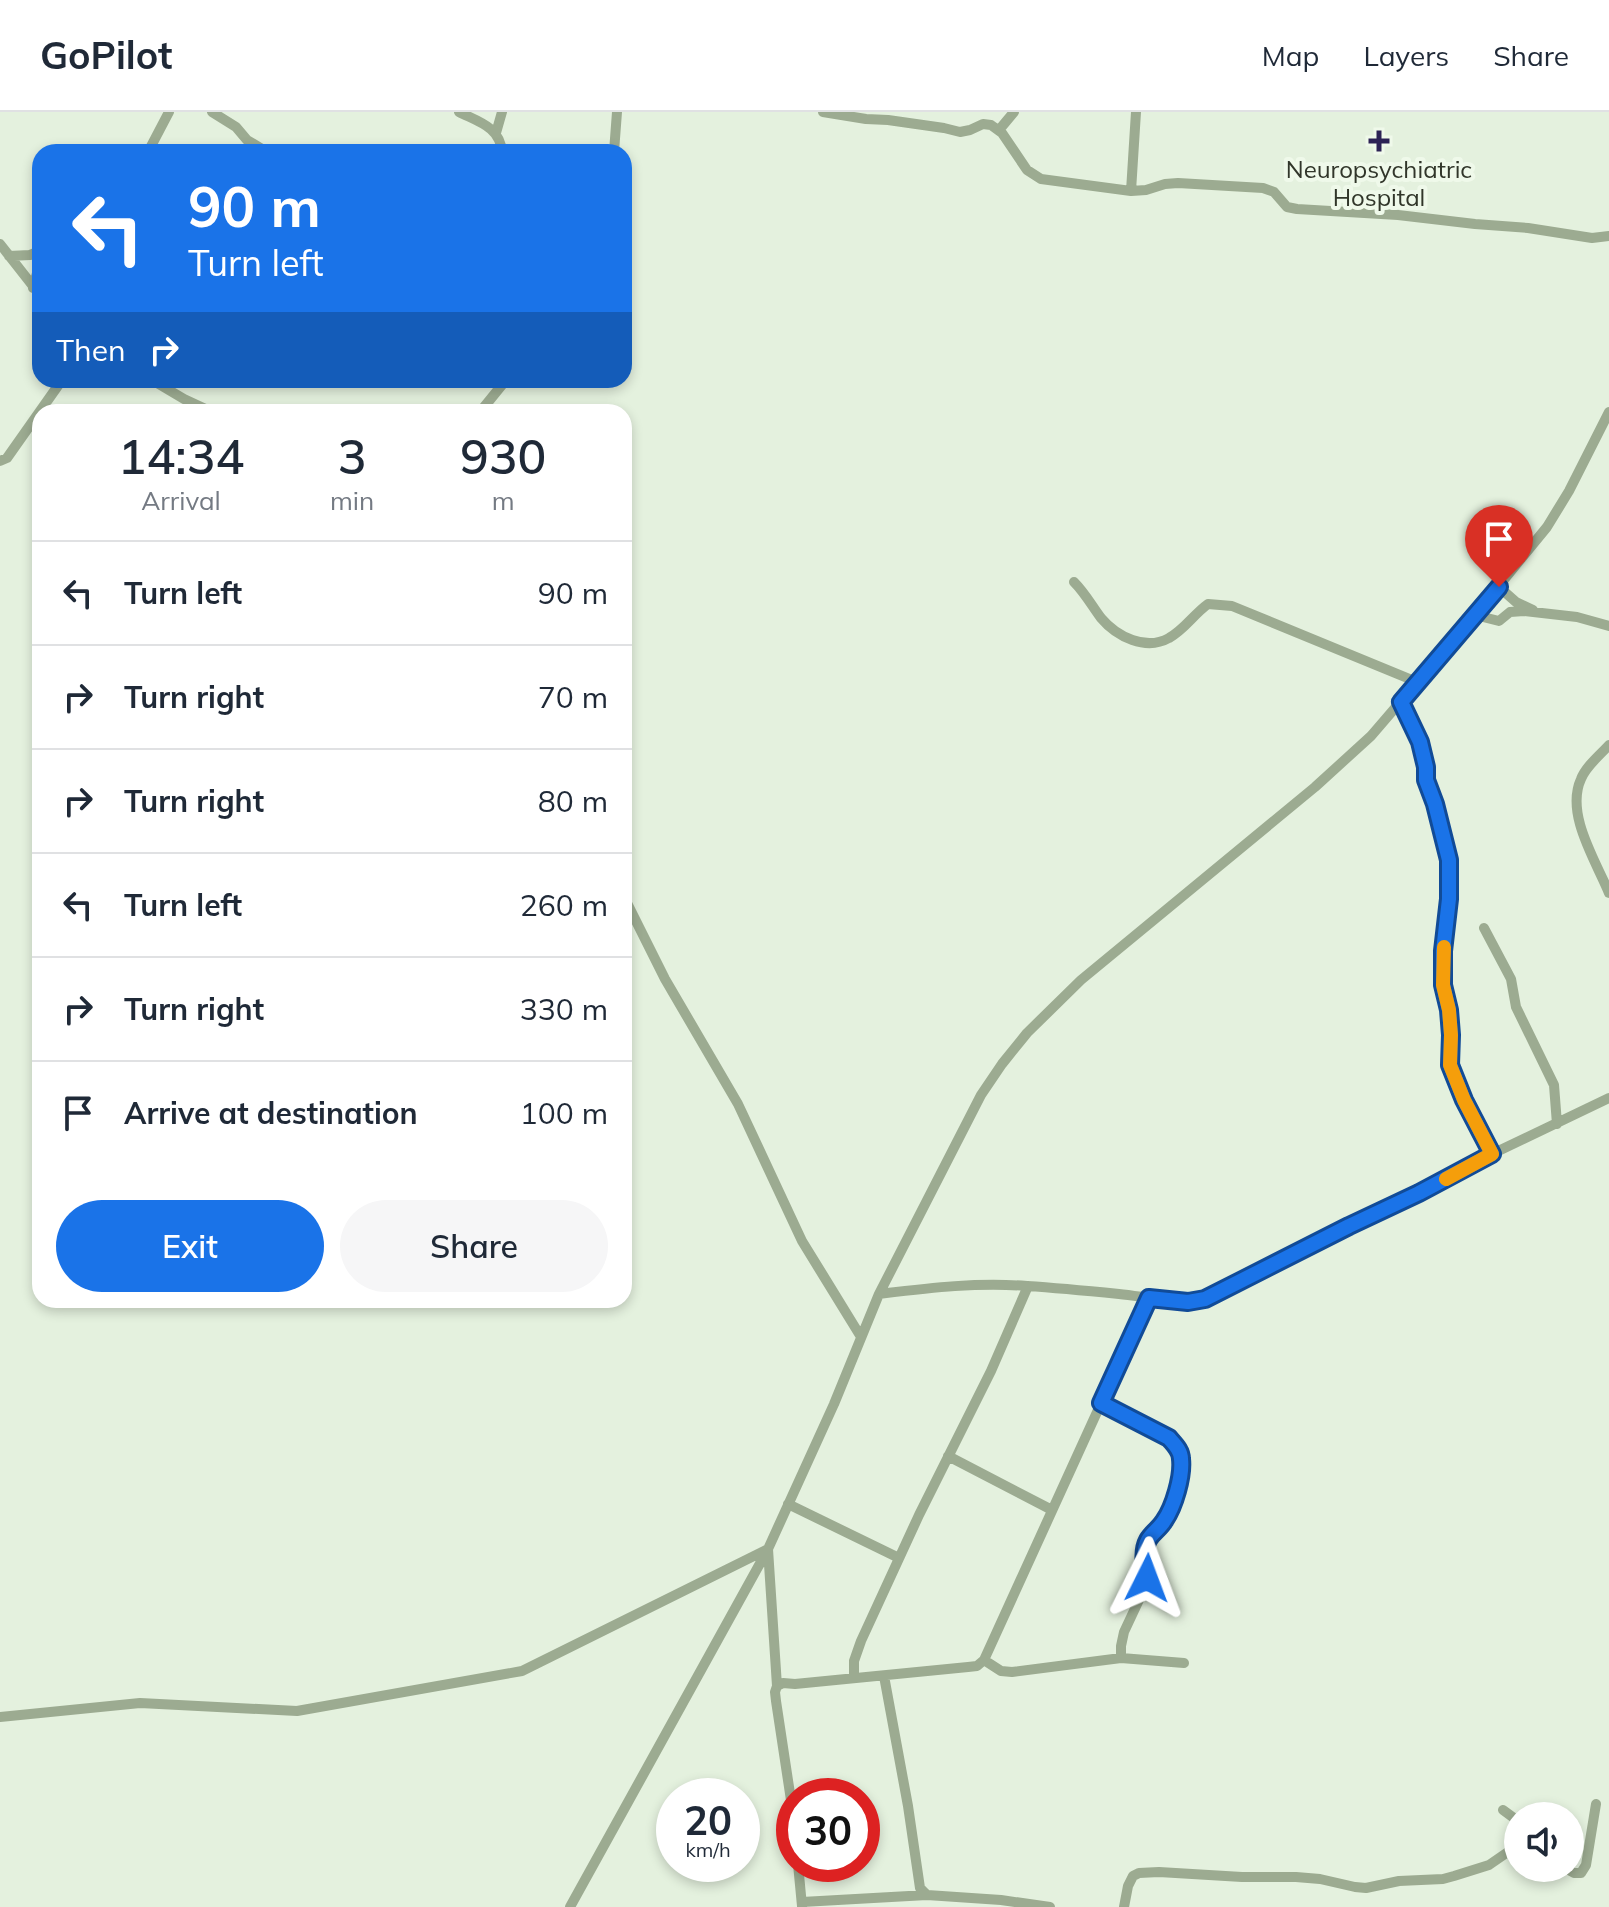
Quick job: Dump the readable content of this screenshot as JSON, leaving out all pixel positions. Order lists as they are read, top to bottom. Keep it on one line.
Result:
{"places":{"health":["Neuropsychiatric Hospital"]},"page":{"header":"GoPilot","nav":["Map","Layers","Share"],"turn":["90 m","Turn left"],"then":"Then","eta":["14:34","Arrival","3","min","930","m"],"list":[{"name":"Turn left","value":"90 m"},{"name":"Turn right","value":"70 m"},{"name":"Turn right","value":"80 m"},{"name":"Turn left","value":"260 m"},{"name":"Turn right","value":"330 m"},{"name":"Arrive at destination","value":"100 m"}],"buttons":["Exit","Share"],"speed":"20 km/h","limit":"30"}}
